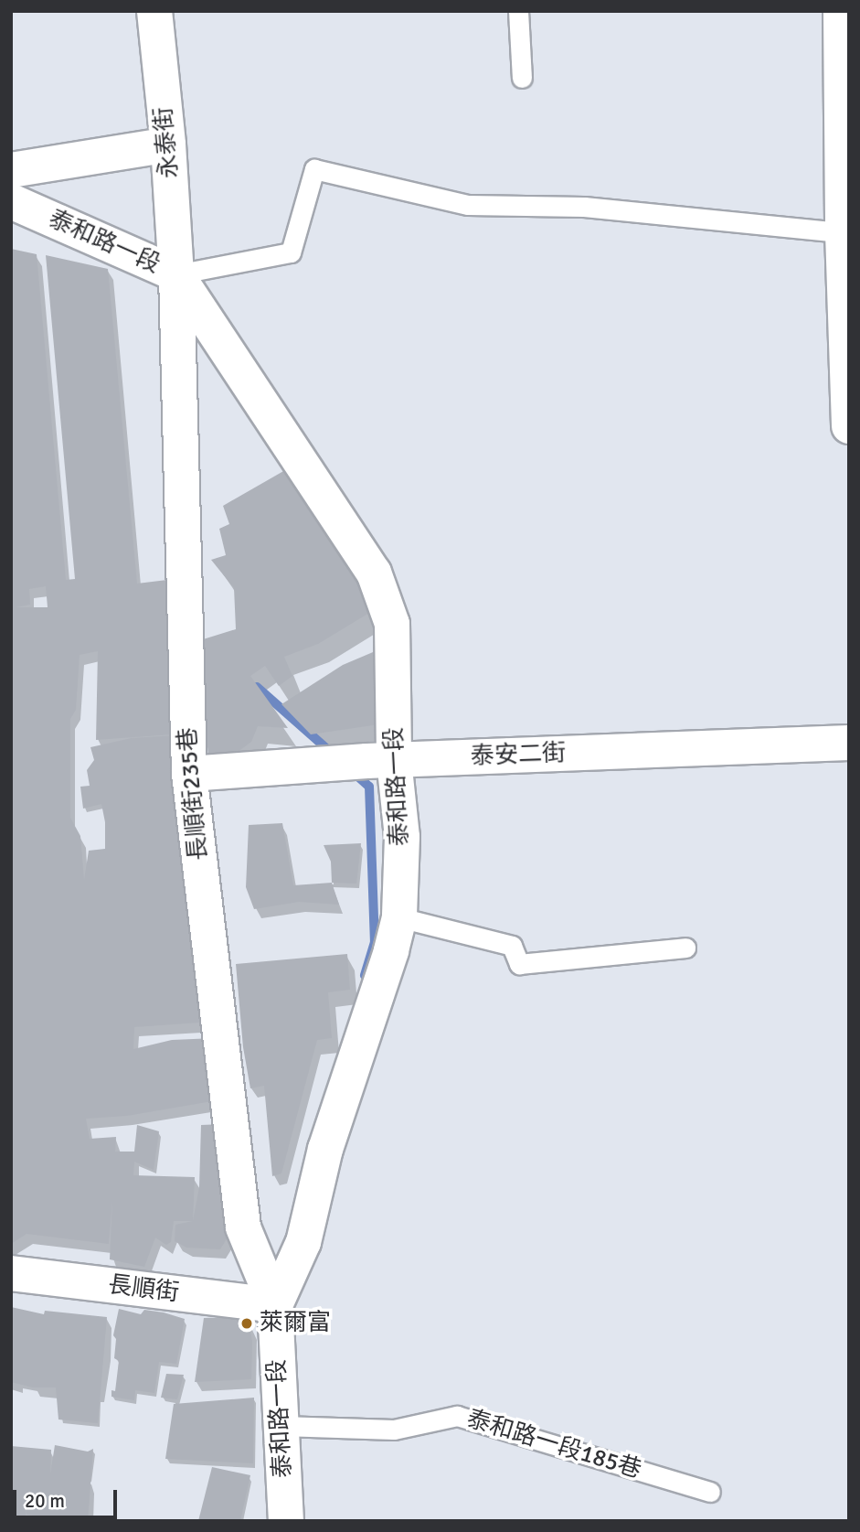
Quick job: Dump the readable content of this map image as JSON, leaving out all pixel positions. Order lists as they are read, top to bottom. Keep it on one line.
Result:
{"streets":{"street":["永泰街","泰和路一段","泰安二街","長順街235巷","長順街"],"lane":["泰和路一段185巷"]},"crossings":[["永泰街","泰和路一段"],["永泰街","長順街235巷"],["泰和路一段","泰安二街"],["泰和路一段","長順街235巷"],["泰和路一段","長順街"],["泰和路一段","泰和路一段185巷"],["泰安二街","長順街235巷"],["長順街235巷","長順街"]],"places":["萊爾富"],"scale_bar":"20 m"}
